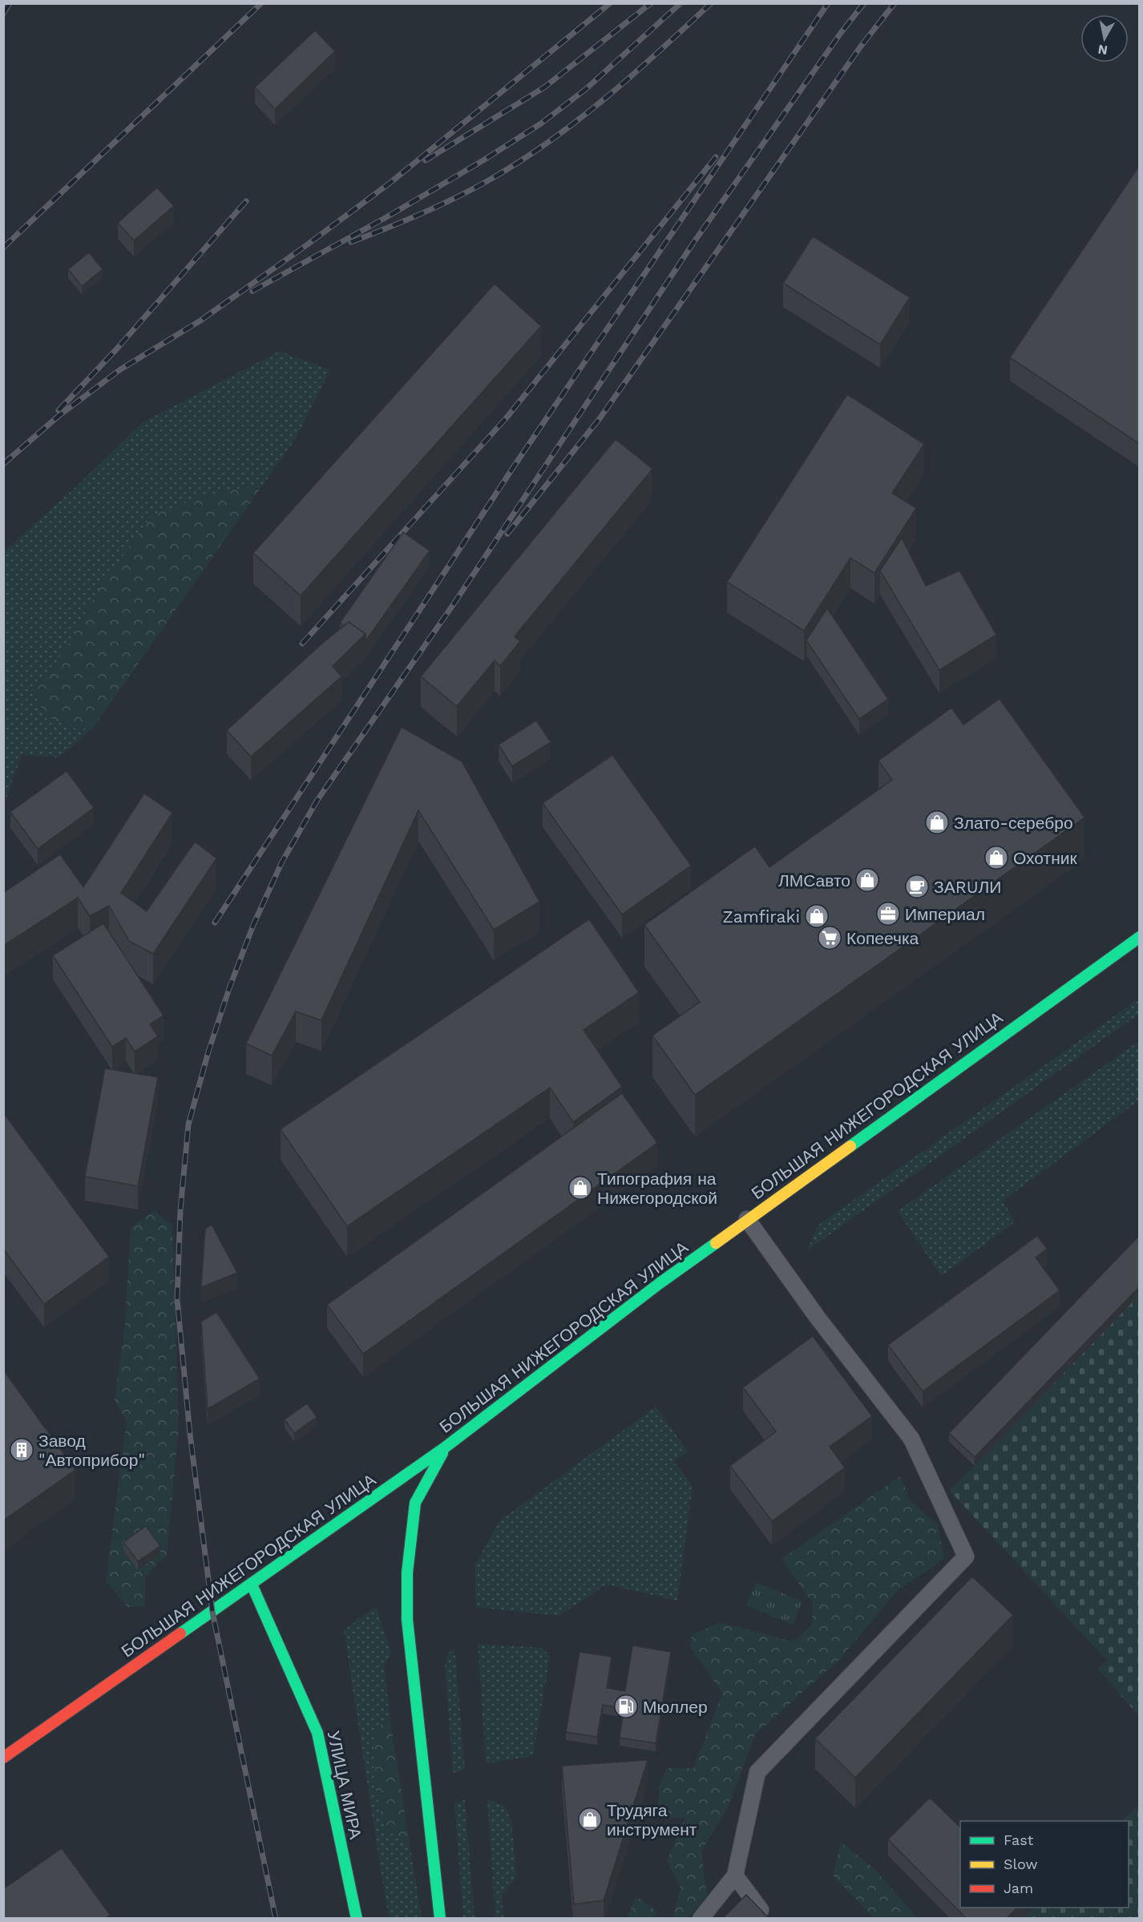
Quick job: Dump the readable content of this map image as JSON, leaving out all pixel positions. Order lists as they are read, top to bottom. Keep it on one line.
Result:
{"streets":{"main road":["БОЛЬШАЯ НИЖЕГОРОДСКАЯ УЛИЦА","УЛИЦА МИРА"]},"crossings":[["БОЛЬШАЯ НИЖЕГОРОДСКАЯ УЛИЦА","УЛИЦА МИРА"]],"places":{"shop":["Злато-серебро","Охотник","ЛМСавто","Zamfiraki","Типография на Нижегородской","Трудяга инструмент"],"cafe":["ЗАRUЛИ"],"office":["Империал"],"supermarket":["Копеечка"],"building":["Завод \"Автоприбор\""],"fuel station":["Мюллер"]},"legend":["Fast","Slow","Jam"],"north":"bottom"}
